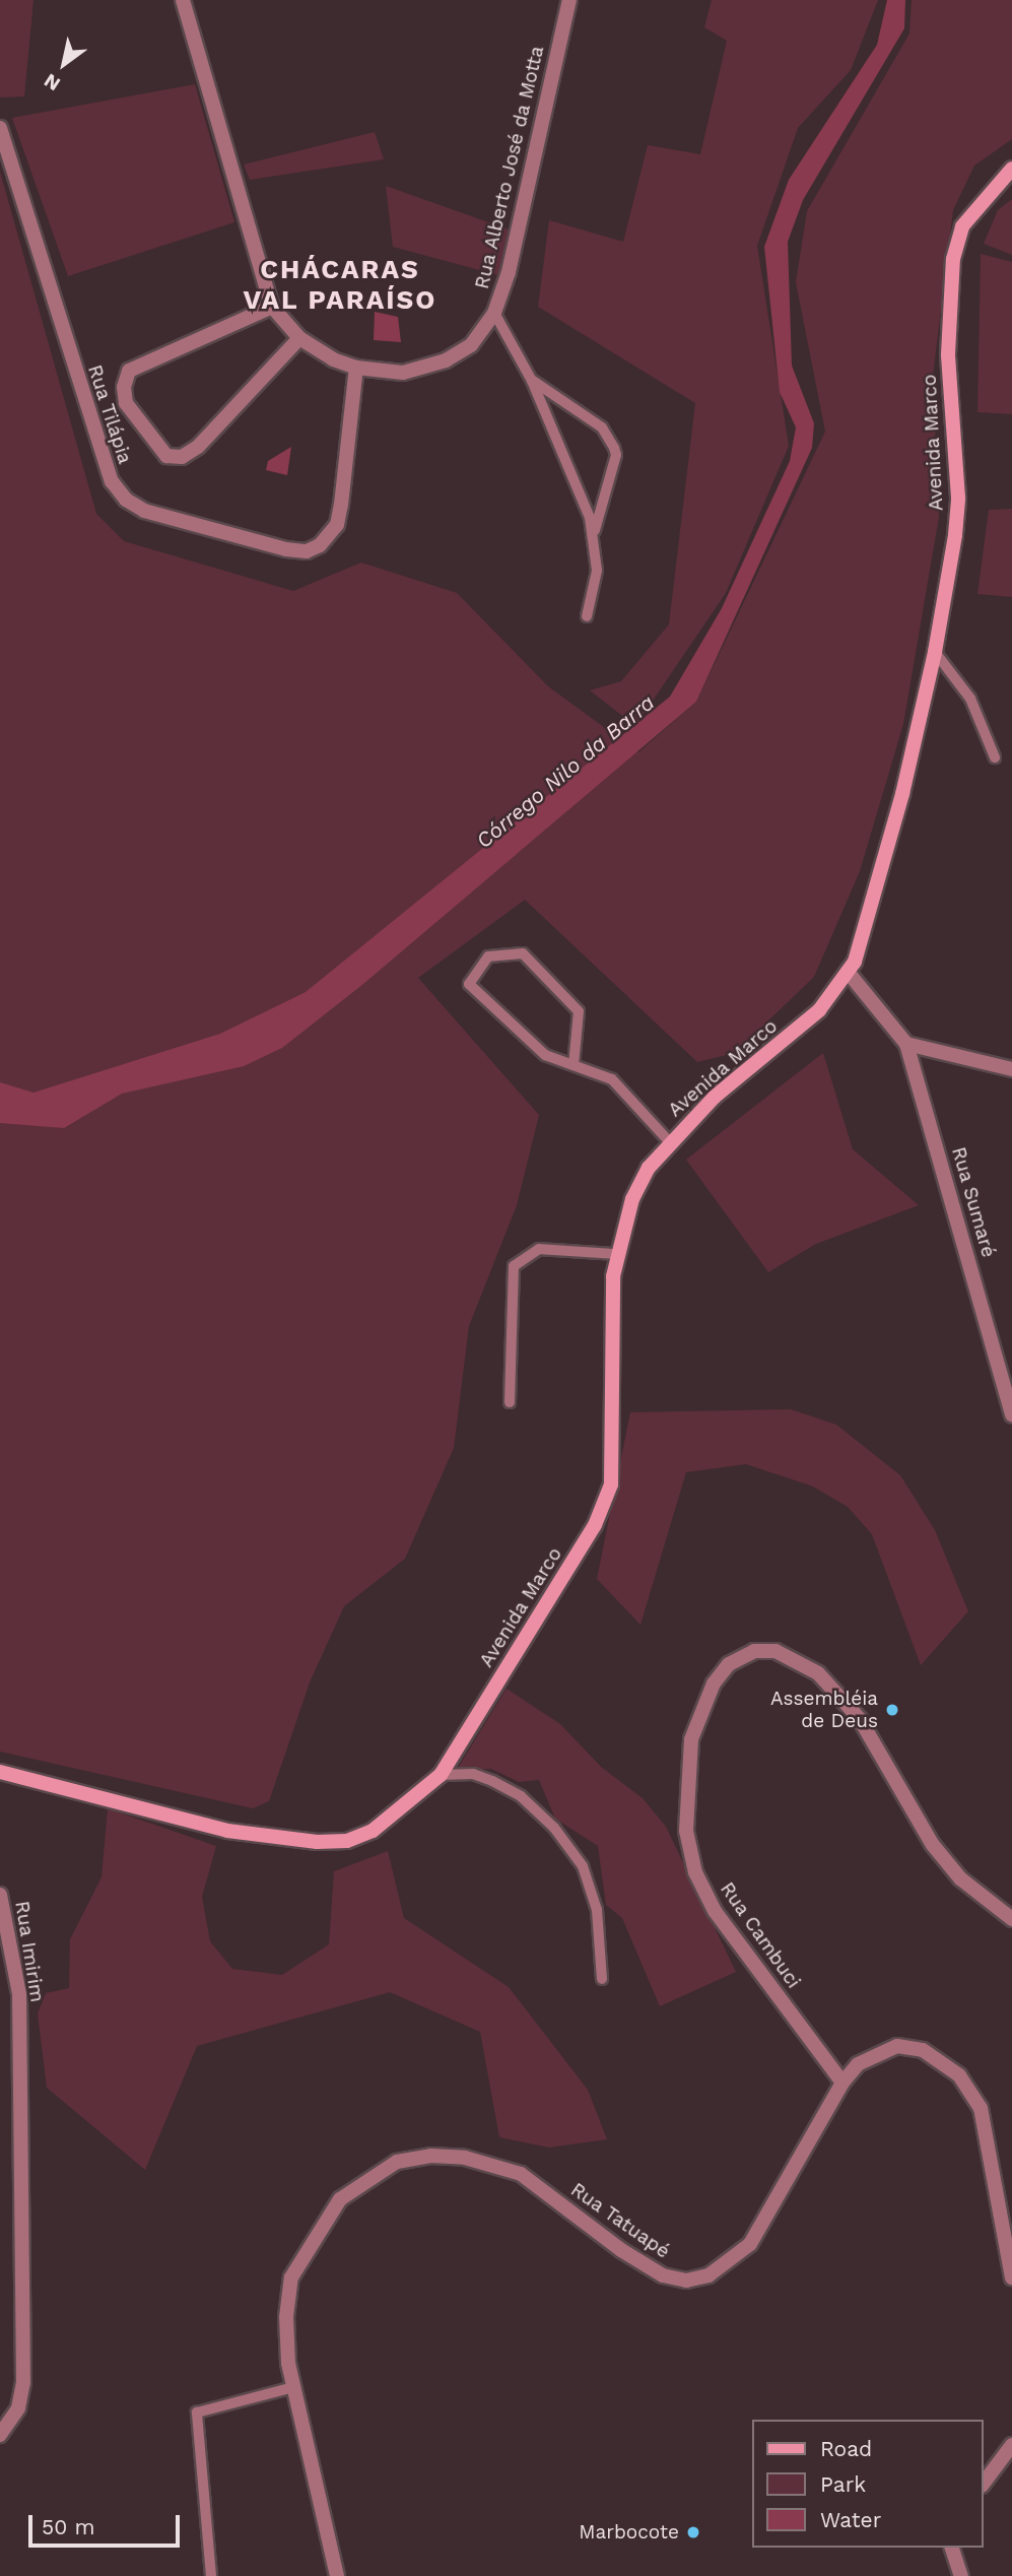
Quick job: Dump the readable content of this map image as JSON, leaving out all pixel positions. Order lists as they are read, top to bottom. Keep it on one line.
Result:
{"streets":{"main road":["Avenida Marco"],"street":["Rua Alberto José da Motta","Rua Tilápia","Rua Sumaré","Rua Cambuci","Rua Imirim","Rua Tatuapé"]},"crossings":[["Rua Alberto José da Motta","Rua Tilápia"],["Rua Cambuci","Rua Tatuapé"]],"districts":["CHÁCARAS VAL PARAÍSO"],"water":["Córrego Nilo da Barra"],"places":["Assembléia de Deus","Marbocote"],"legend":["Road","Park","Water"],"scale_bar":"50 m","north":"bottom left"}
